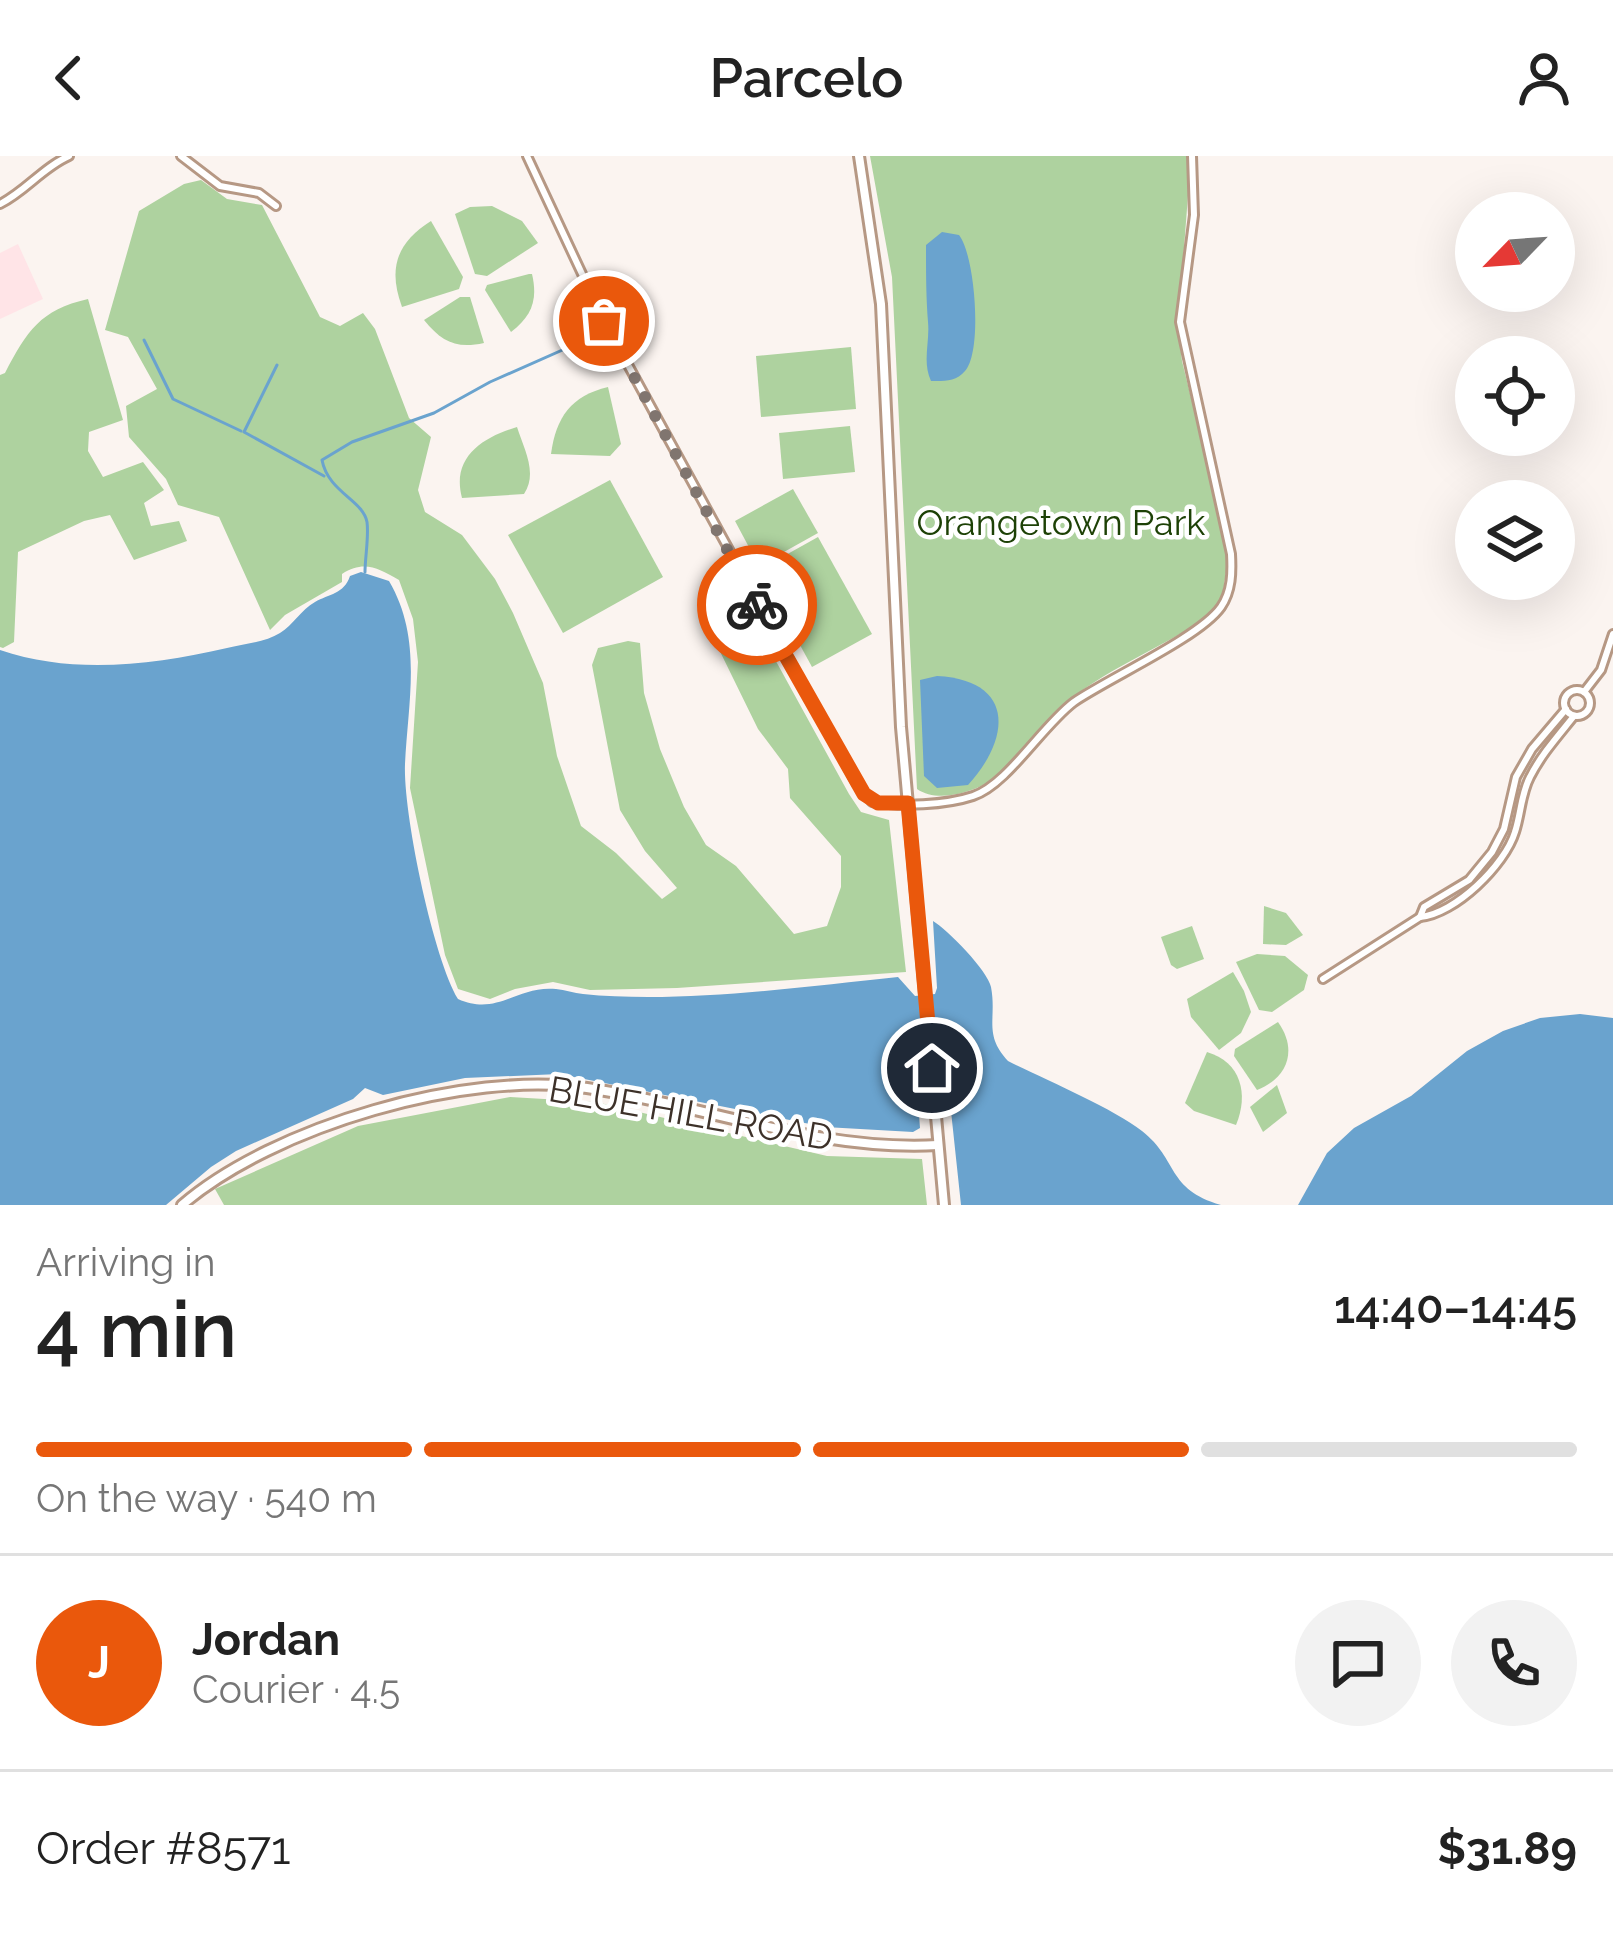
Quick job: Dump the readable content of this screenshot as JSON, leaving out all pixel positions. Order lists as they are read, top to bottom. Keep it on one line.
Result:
{"streets":{"main road":["BLUE HILL ROAD"]},"parks":["Orangetown Park"],"north":"bottom left","page":{"header":"Parcelo","heading":["4 min","Arriving in","14:40–14:45"],"panel":["Jordan","Courier · 4.5","Order #8571","$31.89"],"bar":"On the way · 540 m","round":"J"}}
